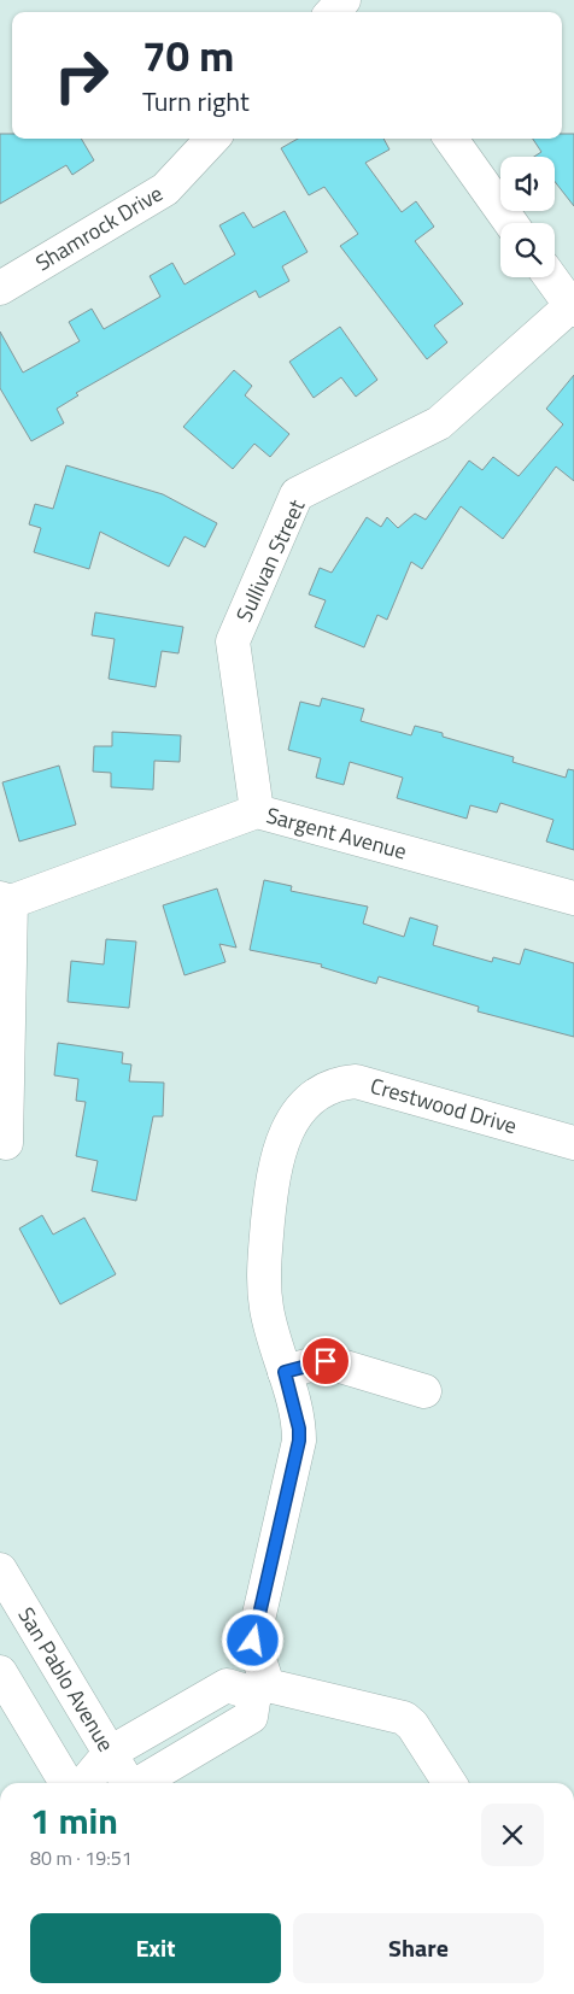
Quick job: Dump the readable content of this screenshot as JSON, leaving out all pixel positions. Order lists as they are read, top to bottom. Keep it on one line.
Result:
{"streets":{"street":["Shamrock Drive","Sullivan Street","Sargent Avenue","Crestwood Drive","San Pablo Avenue"]},"crossings":[["Sullivan Street","Sargent Avenue"]],"page":{"turn":["70 m","Turn right"],"heading":["1 min","80 m · 19:51"],"buttons":["Exit","Share"]}}
